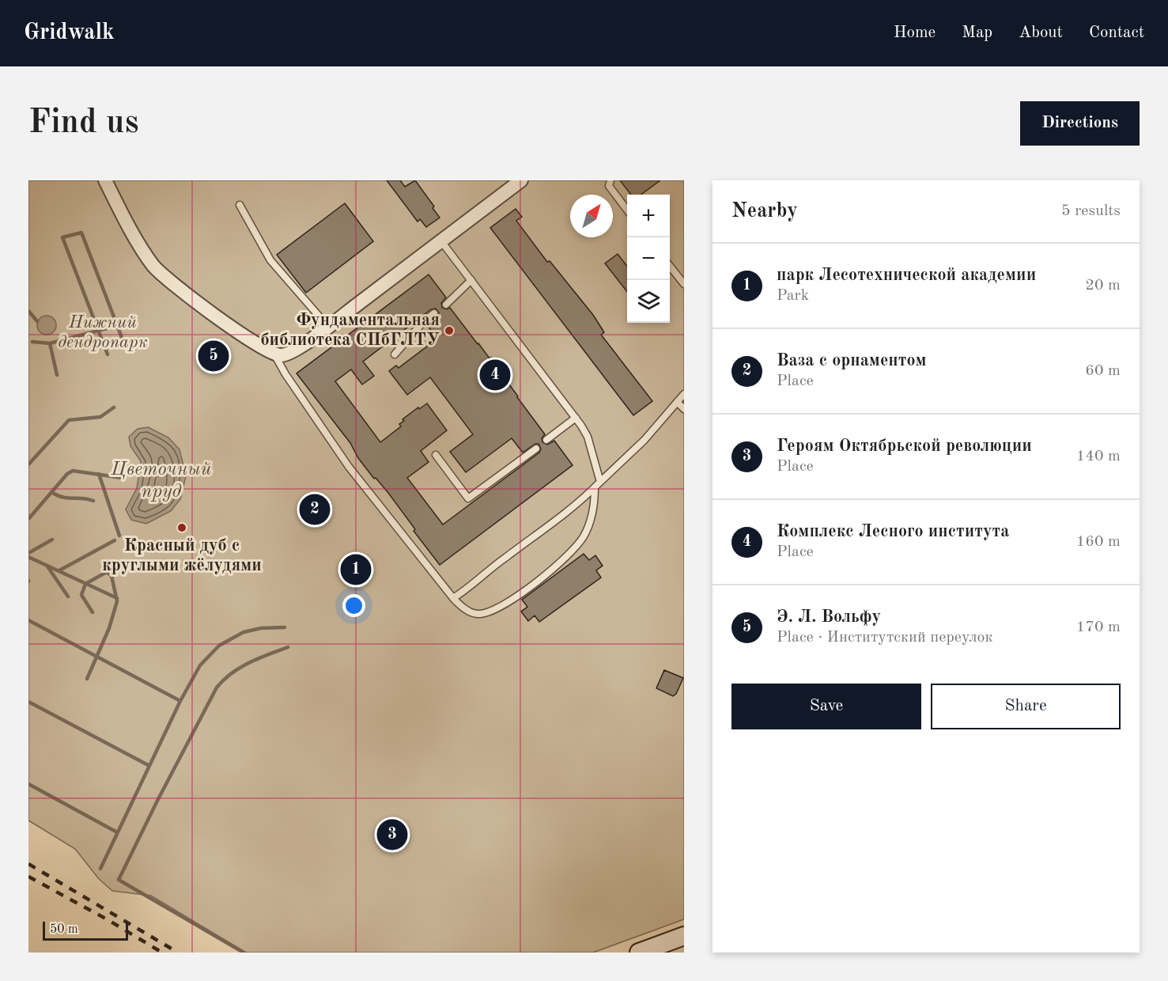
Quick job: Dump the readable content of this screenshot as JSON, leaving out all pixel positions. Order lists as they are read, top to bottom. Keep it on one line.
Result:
{"water":["Цветочный пруд"],"parks":["Нижний дендропарк"],"places":["Фундаментальная библиотека СПбГЛТУ","Красный дуб с круглыми жёлудями"],"scale_bar":"50 m","north":"top right","page":{"header":"Gridwalk","nav":["Home","Map","About","Contact"],"buttons":["Directions",["Save","Share"]],"title":"Find us","heading":["Nearby","5 results"],"map_buttons":["+","−"],"list":[{"mark":"1","name":"парк Лесотехнической академии","note":"Park","value":"20 m"},{"mark":"2","name":"Ваза с орнаментом","note":"Place","value":"60 m"},{"mark":"3","name":"Героям Октябрьской революции","note":"Place","value":"140 m"},{"mark":"4","name":"Комплекс Лесного института","note":"Place","value":"160 m"},{"mark":"5","name":"Э. Л. Вольфу","note":"Place · Институтский переулок","value":"170 m"}],"pins":["5","4","2","1","3"],"scale":"50 m"}}
